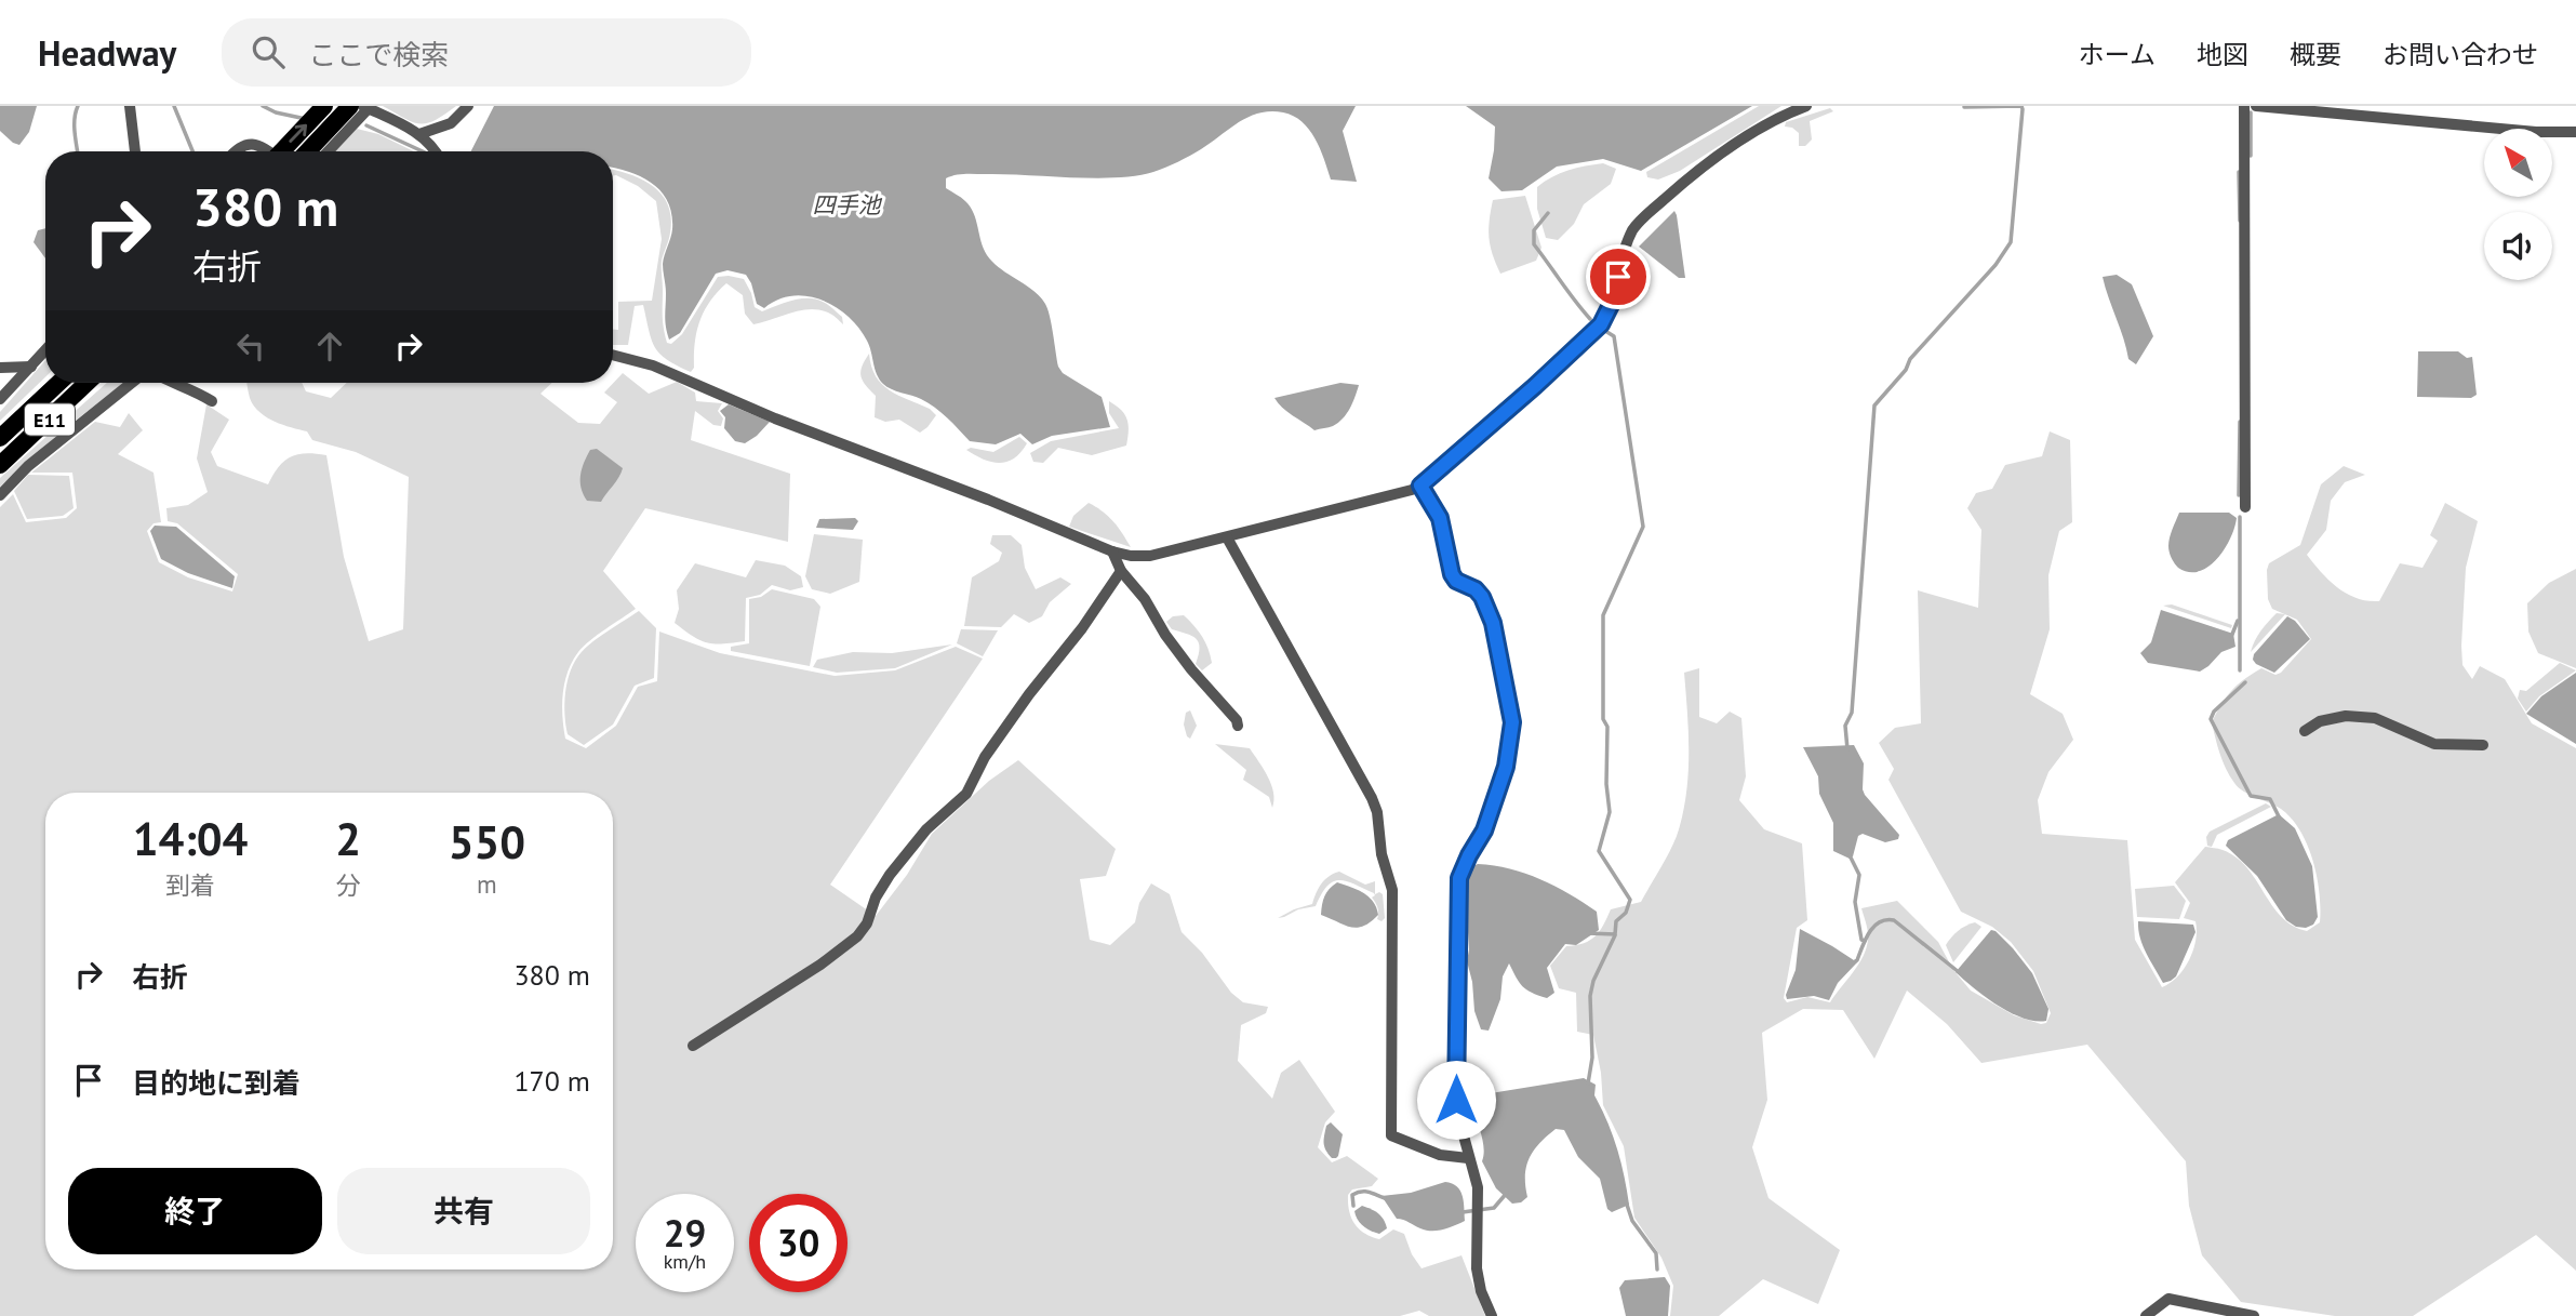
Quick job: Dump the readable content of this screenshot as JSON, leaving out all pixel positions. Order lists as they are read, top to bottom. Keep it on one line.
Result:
{"streets":{"highway":["E11"]},"water":["四手池"],"north":"top left","page":{"header":"Headway","search":"ここで検索","nav":["ホーム","地図","概要","お問い合わせ"],"turn":["380 m","右折"],"eta":["14:04","到着","2","分","550","m"],"list":[{"name":"右折","value":"380 m"},{"name":"目的地に到着","value":"170 m"}],"buttons":["終了","共有"],"speed":"29 km/h","limit":"30"}}
